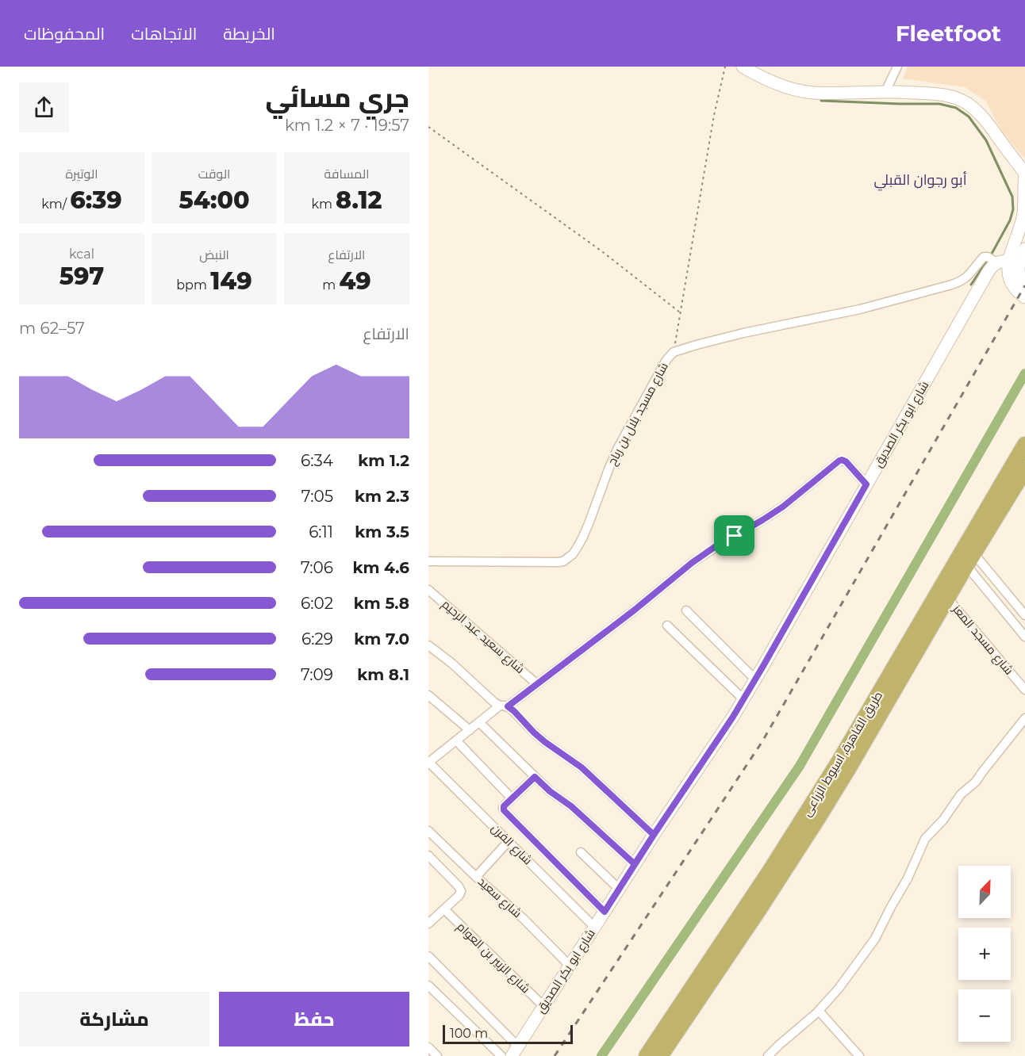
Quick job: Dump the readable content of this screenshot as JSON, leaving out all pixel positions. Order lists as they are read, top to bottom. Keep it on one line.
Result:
{"streets":{"highway":["طريق القاهرة, اسيوط الزراعى"],"street":["شارع مسجد بلال بن رباح","شارع ابو بكر الصديق","شارع سعيد عبد الرحيم","شارع مسجد المعز","شارع الفرن","شارع سعيد","شارع الزبير بن العوام"]},"crossings":[["شارع مسجد بلال بن رباح","شارع ابو بكر الصديق"],["شارع ابو بكر الصديق","شارع الفرن"],["شارع ابو بكر الصديق","شارع سعيد"],["شارع ابو بكر الصديق","شارع الزبير بن العوام"],["شارع مسجد المعز","طريق القاهرة, اسيوط الزراعى"]],"districts":["أبو رجوان القبلي"],"scale_bar":"100 m","north":"top right","page":{"header":"Fleetfoot","nav":["الخريطة","الاتجاهات","المحفوظات"],"heading":["جري مسائي","19:57 · 7 × 1.2 km"],"stats":[["المسافة","8.12 km"],["الوقت","54:00"],["الوتيرة","6:39 /km"],["الارتفاع","49 m"],["النبض","149 bpm"],["kcal","597"]],"chart":["الارتفاع","57–62 m"],"list":[{"name":"1.2 km","note":"6:34"},{"name":"2.3 km","note":"7:05"},{"name":"3.5 km","note":"6:11"},{"name":"4.6 km","note":"7:06"},{"name":"5.8 km","note":"6:02"},{"name":"7.0 km","note":"6:29"},{"name":"8.1 km","note":"7:09"}],"map_buttons":["+","−"],"buttons":["حفظ","مشاركة"],"scale":"100 m"}}
